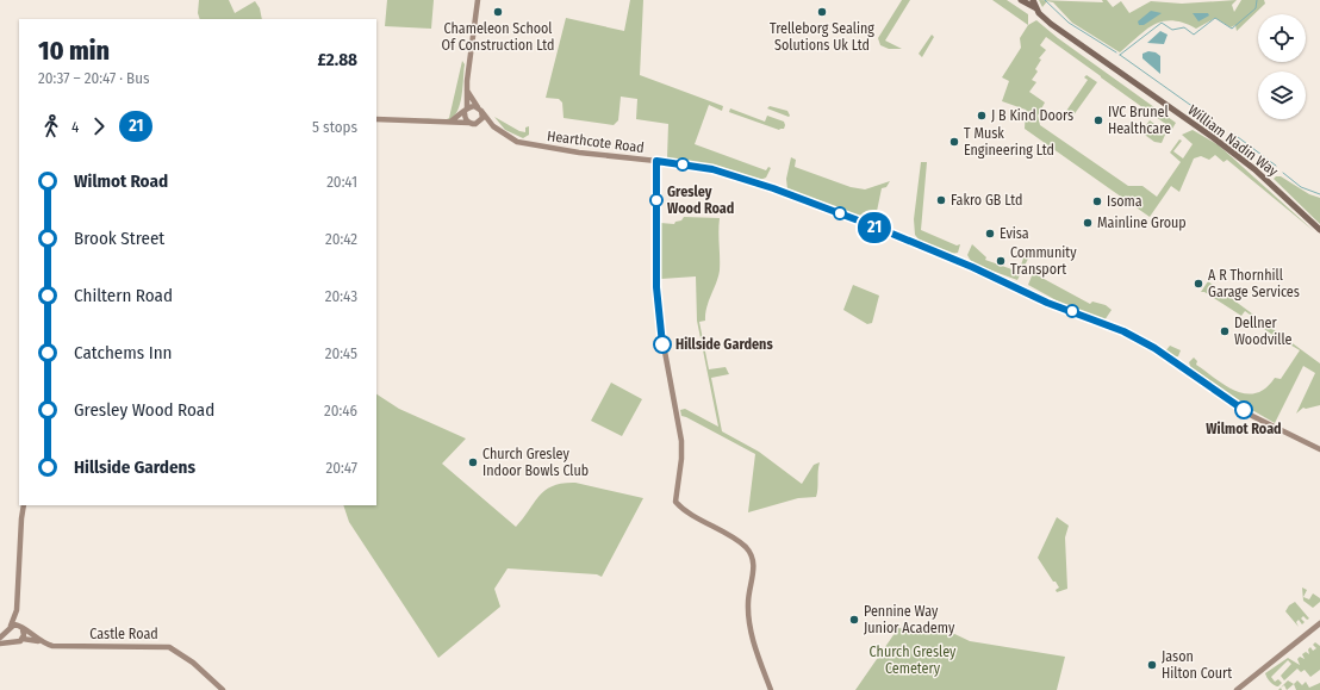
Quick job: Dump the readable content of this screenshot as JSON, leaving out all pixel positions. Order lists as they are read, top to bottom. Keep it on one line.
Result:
{"streets":{"main road":["William Nadin Way"],"street":["Hearthcote Road","Castle Road"]},"parks":["Church Gresley Cemetery"],"places":["Chameleon School Of Construction Ltd","Trelleborg Sealing Solutions Uk Ltd","J B Kind Doors","IVC Brunel Healthcare","T Musk Engineering Ltd","Gresley Wood Road","Fakro GB Ltd","Isoma","Mainline Group","Evisa","Community Transport","A R Thornhill Garage Services","Dellner Woodville","Hillside Gardens","Wilmot Road","Church Gresley Indoor Bowls Club","Pennine Way Junior Academy","Jason Hilton Court"],"lines":["bus line 21"],"page":{"on_map":"21","heading":["10 min","20:37 – 20:47 · Bus","£2.88"],"legs":["4","21","5 stops"],"list":[{"name":"Wilmot Road","value":"20:41"},{"name":"Brook Street","value":"20:42"},{"name":"Chiltern Road","value":"20:43"},{"name":"Catchems Inn","value":"20:45"},{"name":"Gresley Wood Road","value":"20:46"},{"name":"Hillside Gardens","value":"20:47"}]}}
